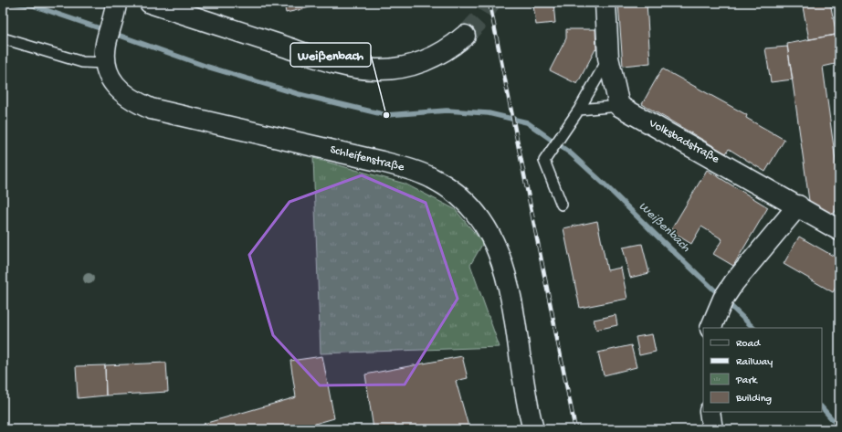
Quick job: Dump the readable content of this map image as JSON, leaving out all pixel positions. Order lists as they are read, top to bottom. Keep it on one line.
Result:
{"streets":{"street":["Volksbadstraße","Schleifenstraße"]},"water":["Weißenbach"],"places":["Weißenbach"],"legend":["Road","Railway","Park","Building"]}
